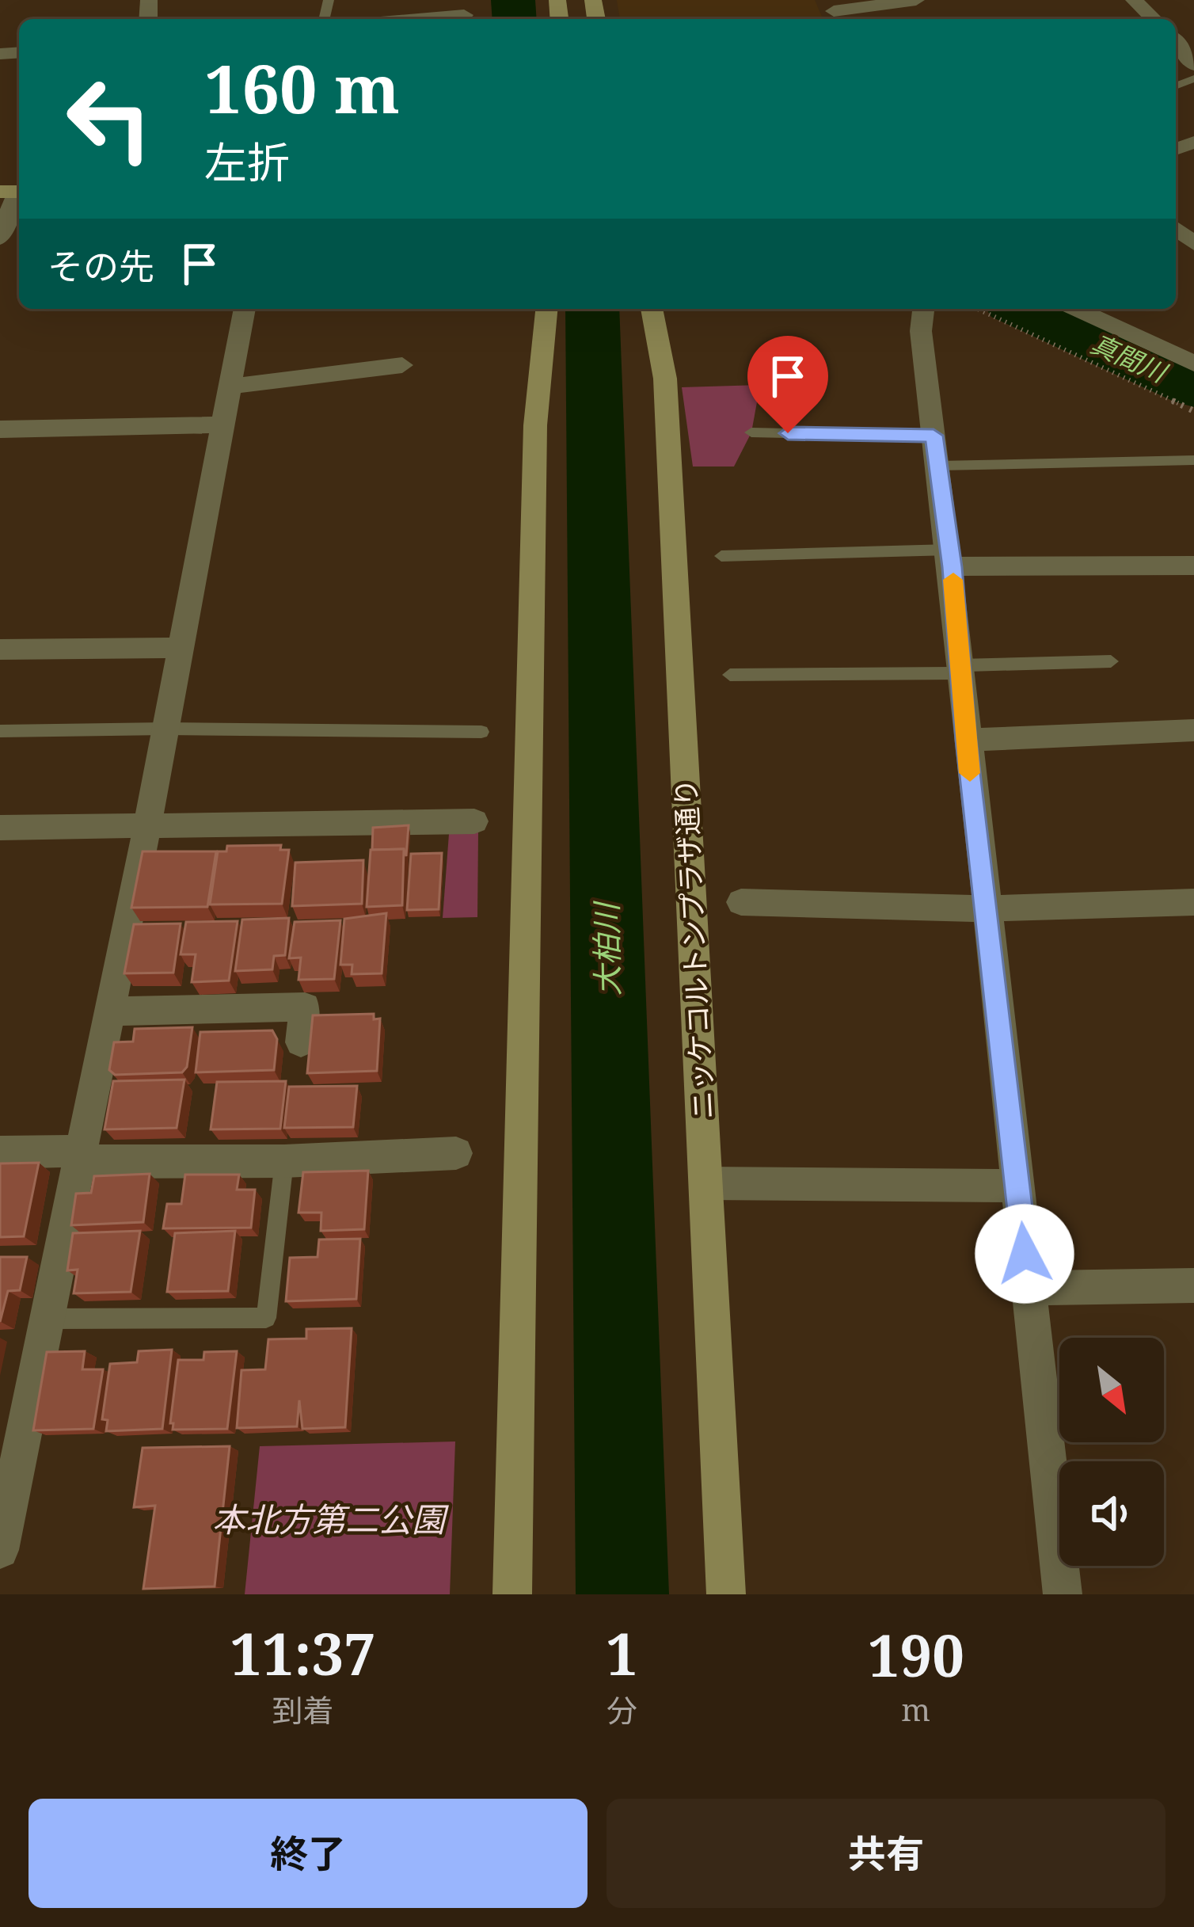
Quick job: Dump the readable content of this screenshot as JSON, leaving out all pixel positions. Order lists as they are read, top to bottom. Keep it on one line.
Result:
{"streets":{"street":["ニッケコルトンプラザ通り"]},"water":["真間川","大柏川"],"parks":["本北方第二公園"],"north":"bottom right","page":{"turn":["160 m","左折"],"then":"その先","eta":["11:37","到着","1","分","190","m"],"buttons":["終了","共有"]}}
